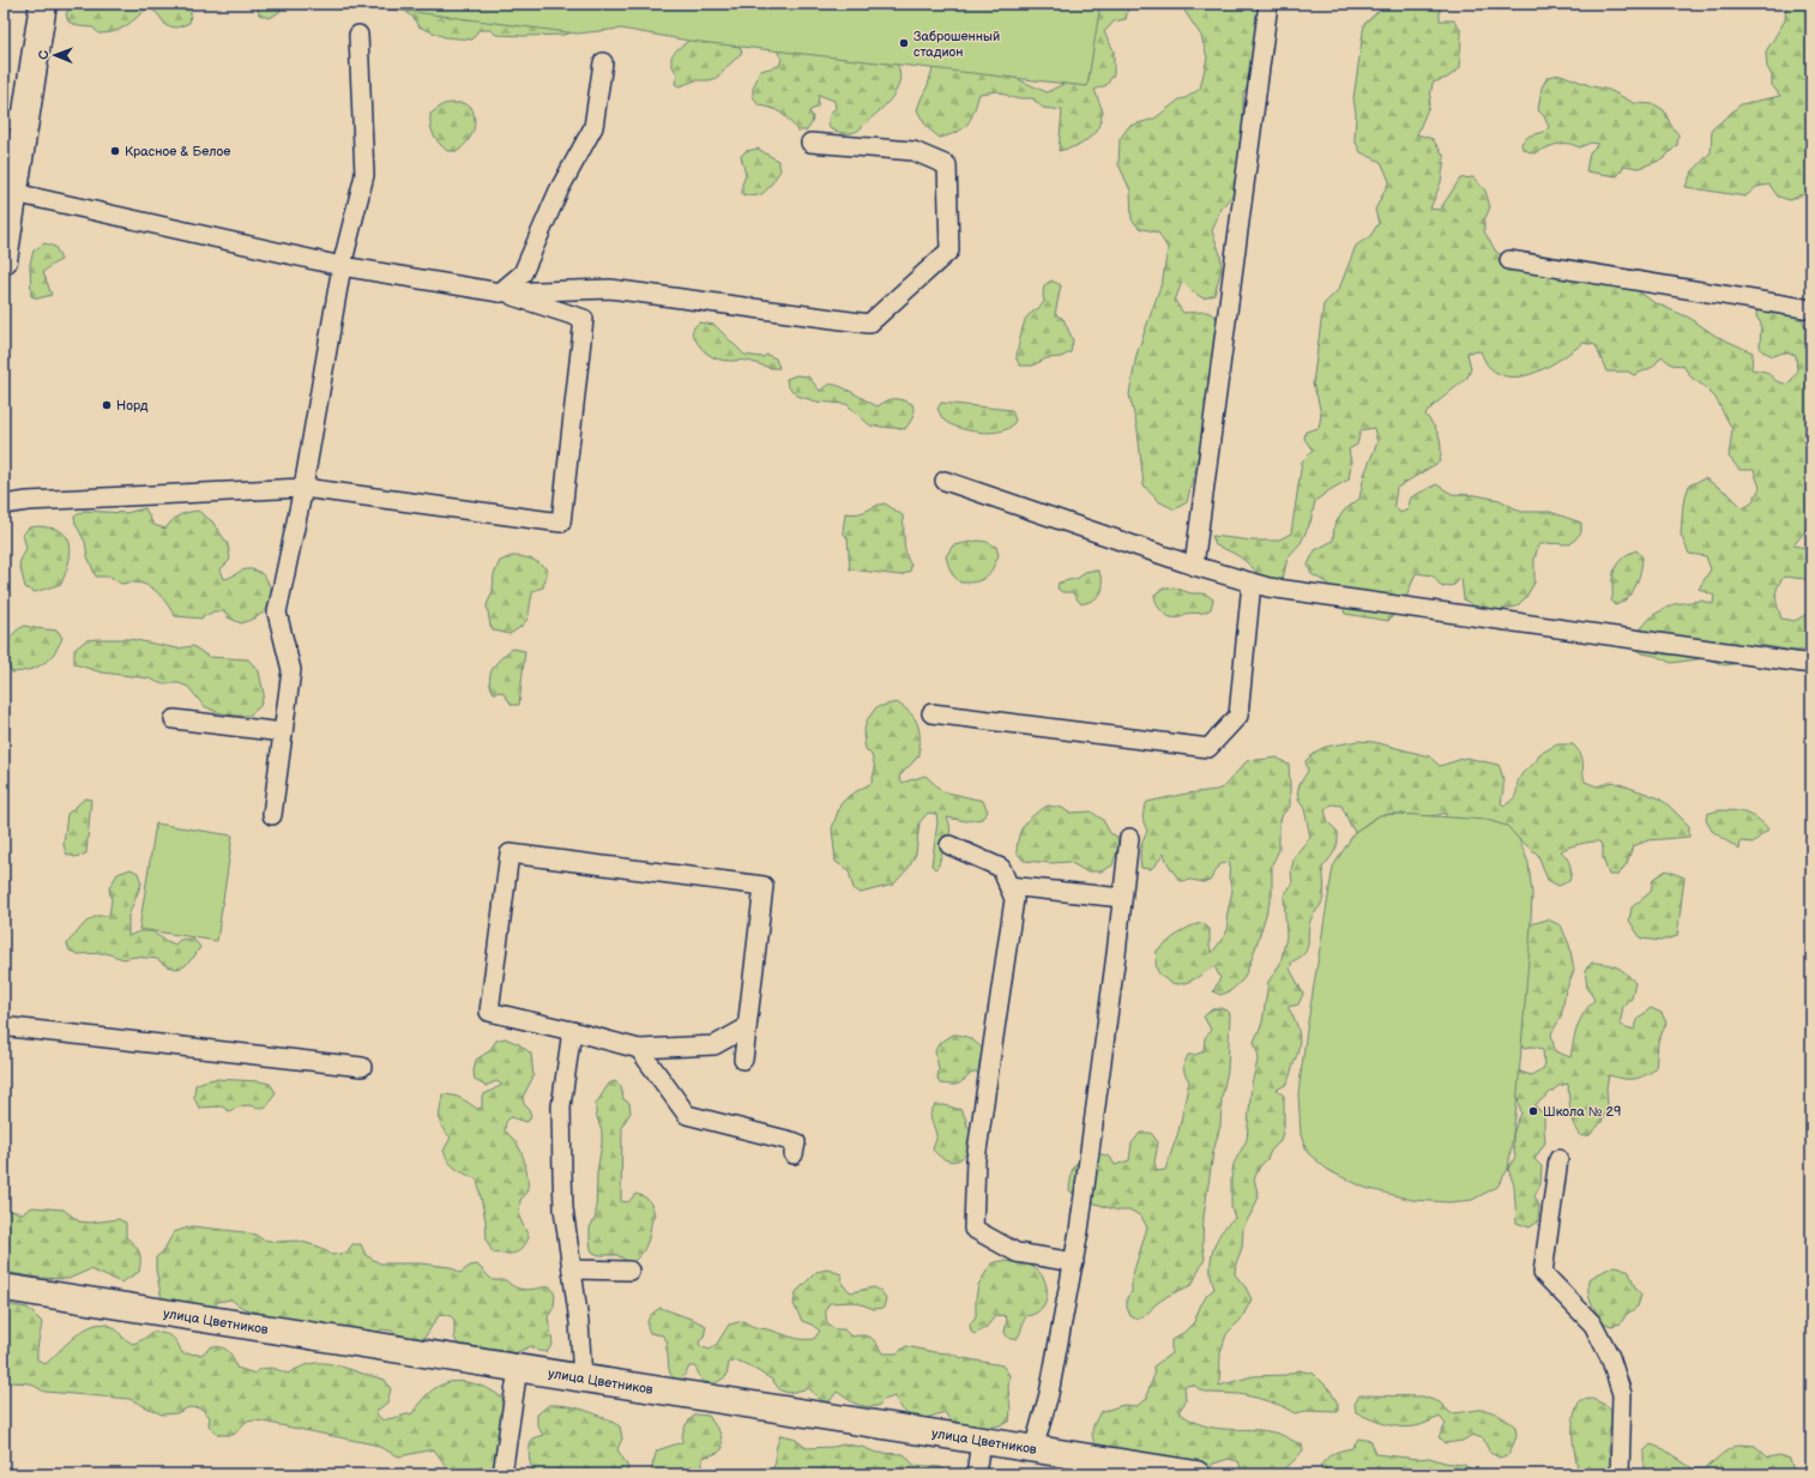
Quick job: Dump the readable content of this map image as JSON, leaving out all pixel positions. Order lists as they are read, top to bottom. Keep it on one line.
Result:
{"streets":{"street":["улица Цветников"]},"places":["Заброшенный стадион","Красное & Белое","Норд","Школа № 29"],"north":"left"}
